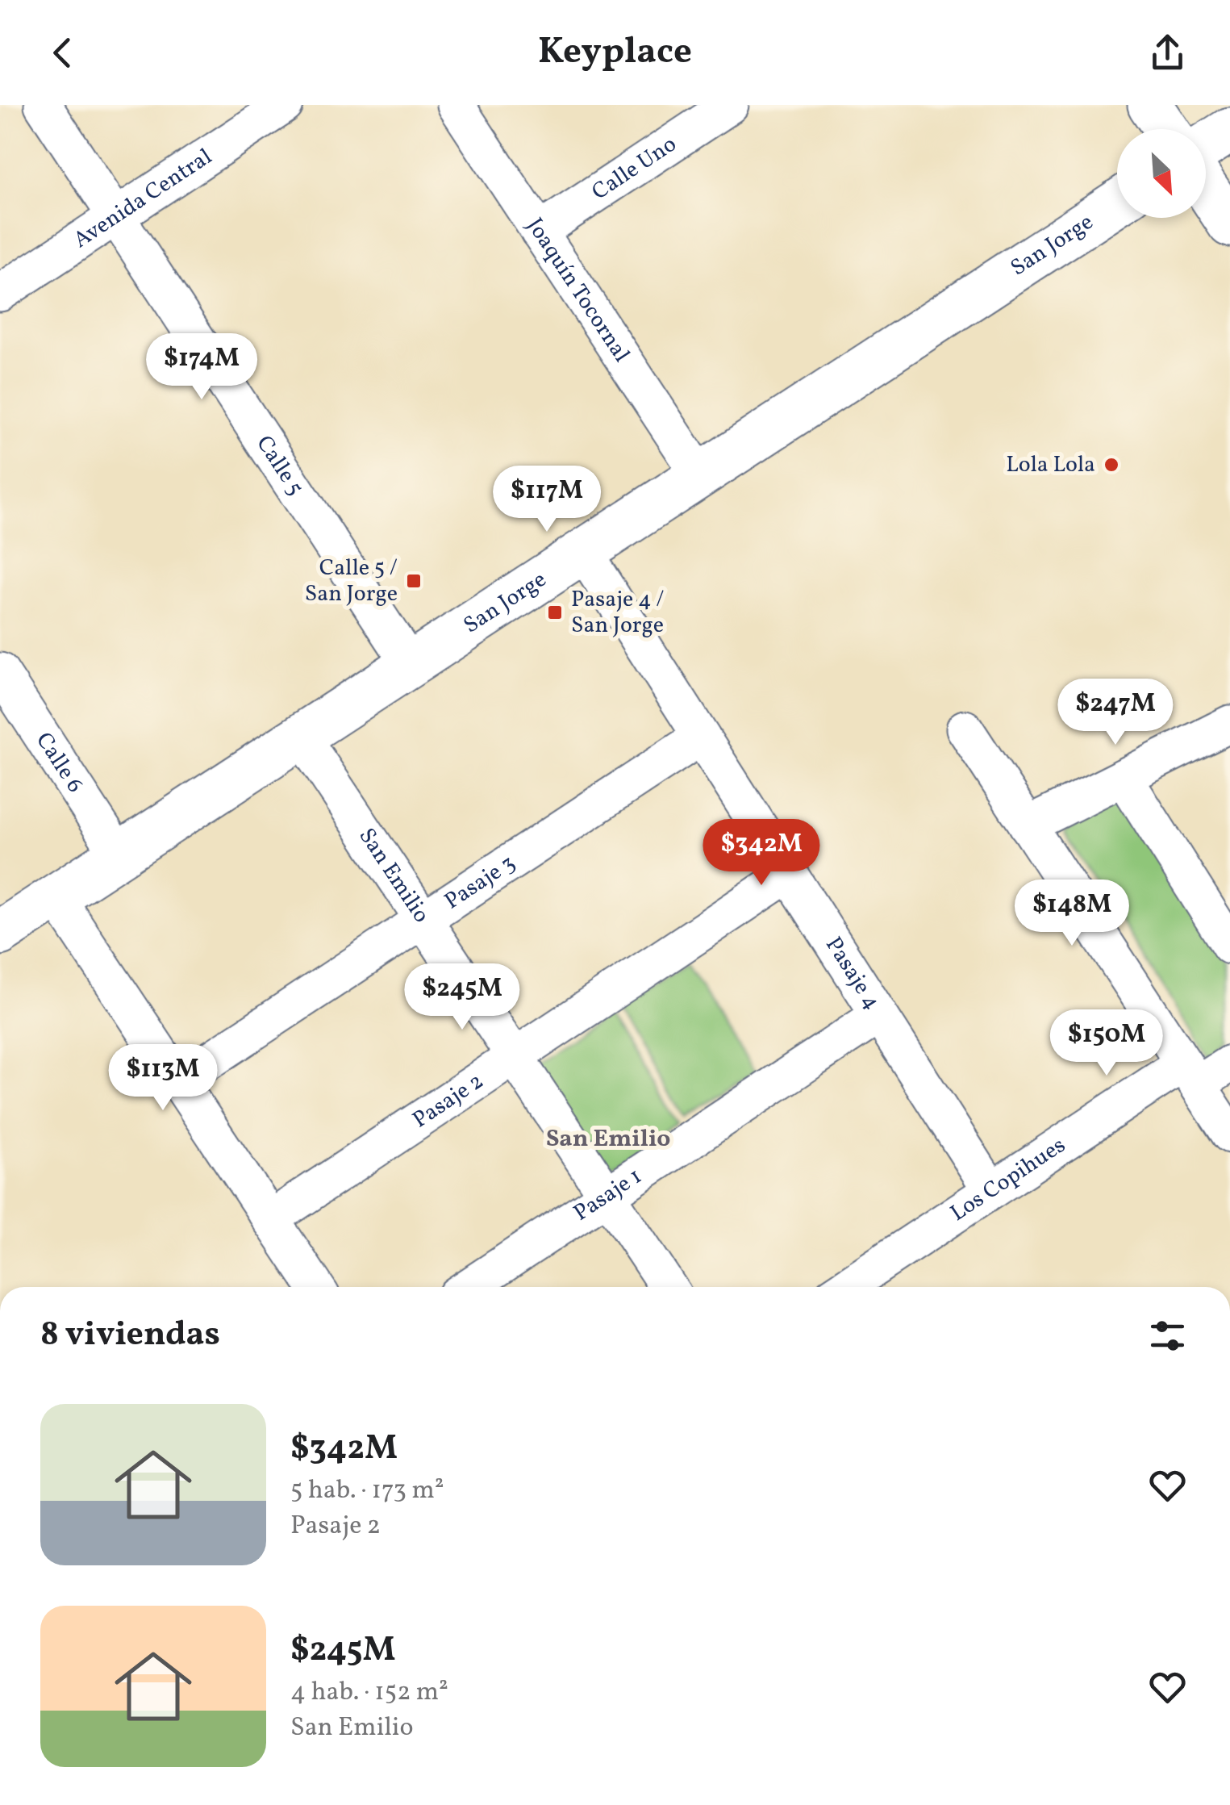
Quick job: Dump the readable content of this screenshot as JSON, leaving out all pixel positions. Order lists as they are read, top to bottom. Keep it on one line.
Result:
{"streets":{"street":["Calle Uno","Avenida Central","San Jorge","Joaquín Tocornal","Calle 5","Calle 6","San Emilio","Pasaje 3","Pasaje 4","Pasaje 2","Los Copihues","Pasaje 1"]},"crossings":[["Calle Uno","Joaquín Tocornal"],["Avenida Central","Calle 5"],["San Jorge","Joaquín Tocornal"],["San Jorge","Calle 5"],["San Jorge","Calle 6"],["San Jorge","San Emilio"],["San Jorge","Pasaje 4"],["San Emilio","Pasaje 3"],["San Emilio","Pasaje 2"],["San Emilio","Pasaje 1"],["Pasaje 3","Pasaje 4"],["Pasaje 4","Pasaje 2"],["Pasaje 4","Los Copihues"],["Pasaje 4","Pasaje 1"]],"districts":["San Emilio"],"places":{"other":["Lola Lola"],"transit":["Calle 5 / San Jorge","Pasaje 4 / San Jorge"]},"north":"bottom right","page":{"header":"Keyplace","price":["$174M","$117M","$247M","$342M","$148M","$245M","$150M","$113M"],"heading":"8 viviendas","list":[{"name":"$342M","note":"5 hab. · 173 m² · Pasaje 2"},{"name":"$245M","note":"4 hab. · 152 m² · San Emilio"}]}}
